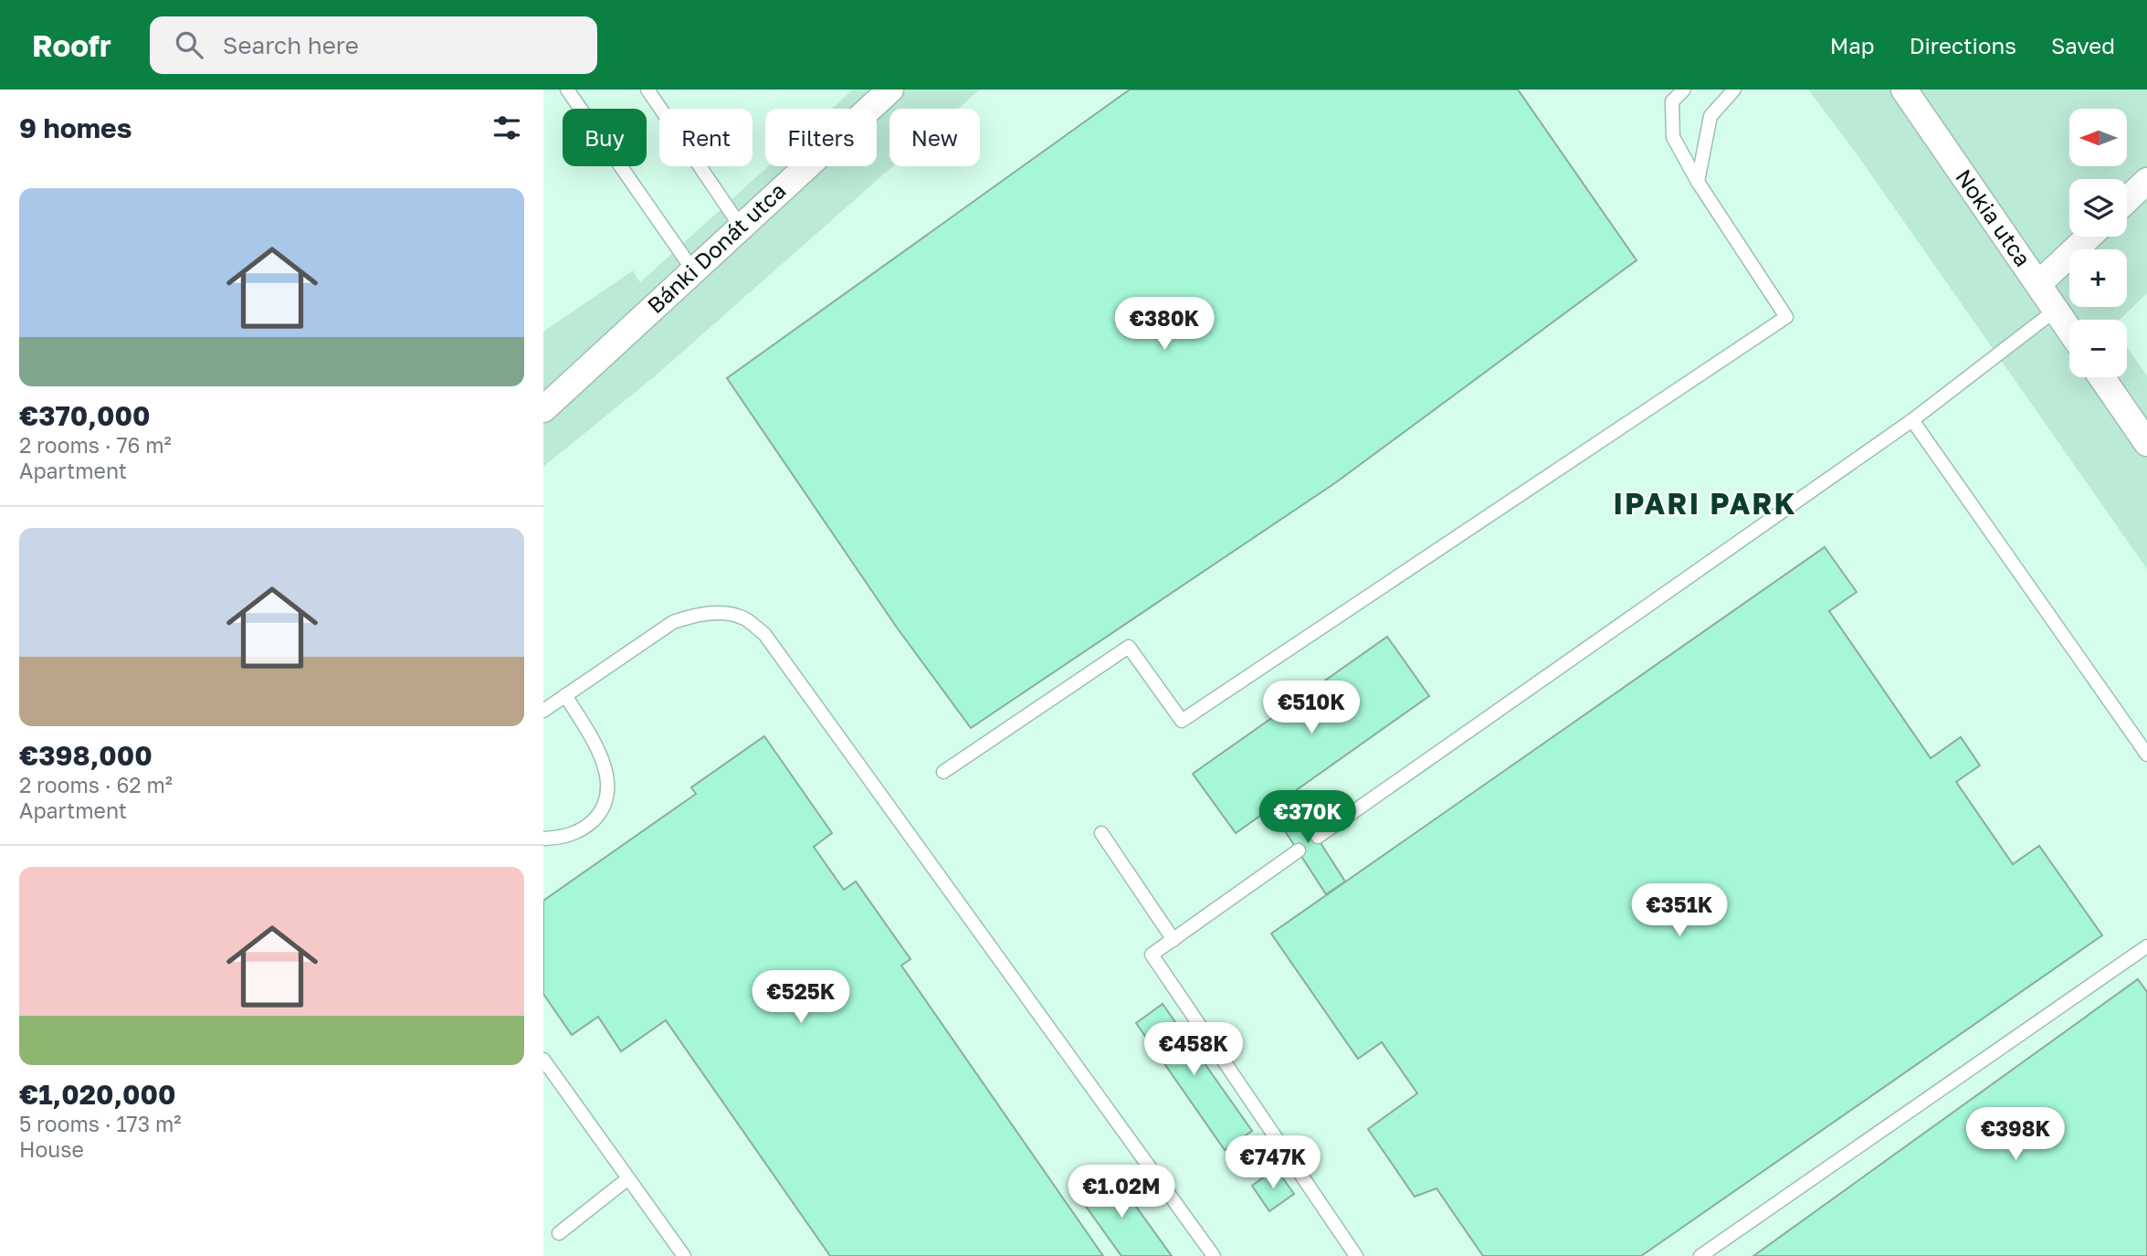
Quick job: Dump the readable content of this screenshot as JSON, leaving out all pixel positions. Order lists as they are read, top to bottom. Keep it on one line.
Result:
{"streets":{"street":["Nokia utca","Bánki Donát utca"]},"districts":["IPARI PARK"],"north":"left","page":{"header":"Roofr","search":"Search here","nav":["Map","Directions","Saved"],"heading":"9 homes","map_buttons":["+","−"],"chip":["Buy","Rent","Filters","New"],"list":[{"name":"€370,000","note":"2 rooms · 76 m² · Apartment"},{"name":"€398,000","note":"2 rooms · 62 m² · Apartment"},{"name":"€1,020,000","note":"5 rooms · 173 m² · House"}],"price":["€380K","€510K","€370K","€351K","€525K","€458K","€398K","€747K","€1.02M"]}}
